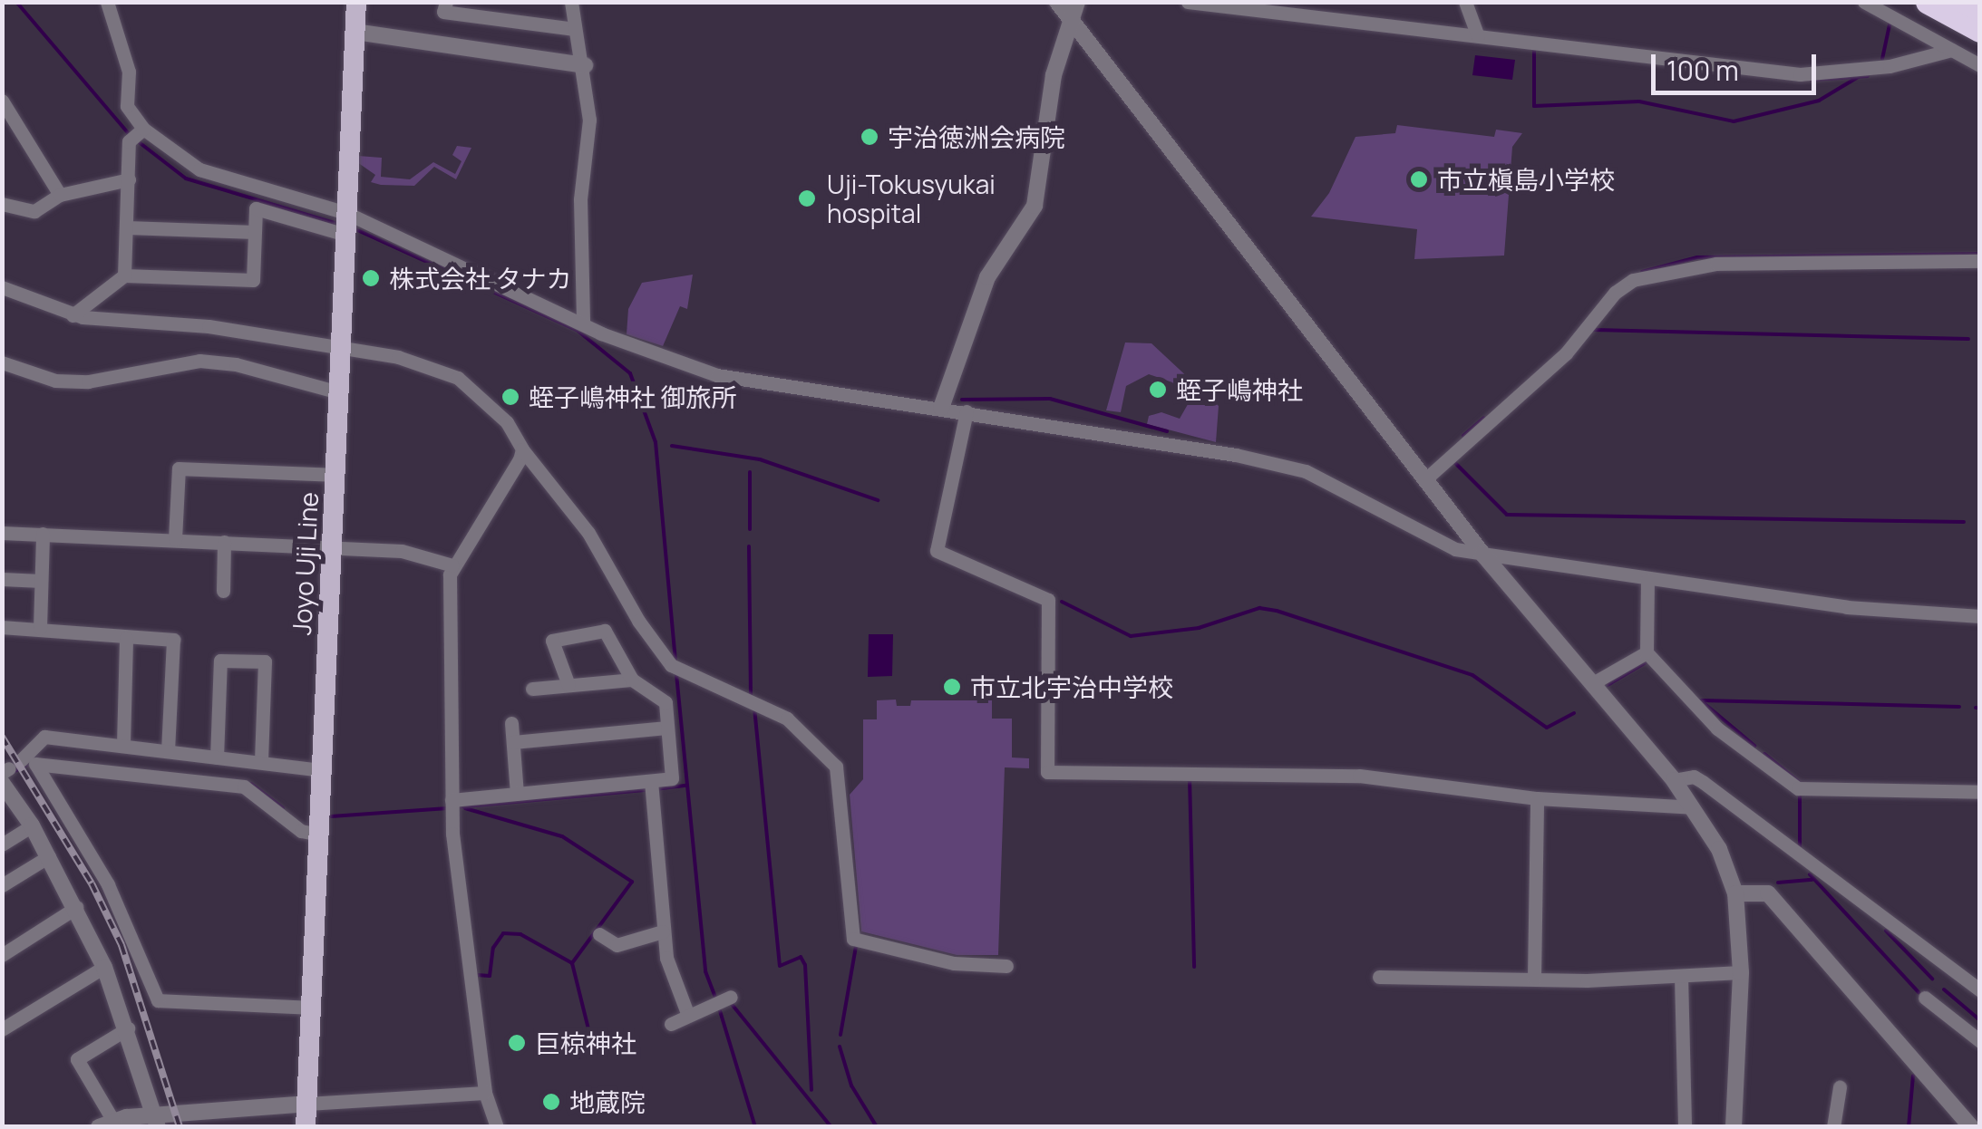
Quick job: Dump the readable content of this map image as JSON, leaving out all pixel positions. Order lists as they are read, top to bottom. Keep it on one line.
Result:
{"streets":{"main road":["Joyo Uji Line"]},"places":["宇治徳洲会病院","市立槇島小学校","Uji-Tokusyukai hospital","株式会社 タナカ","蛭子嶋神社","蛭子嶋神社 御旅所","市立北宇治中学校","巨椋神社","地蔵院"],"scale_bar":"100 m"}
